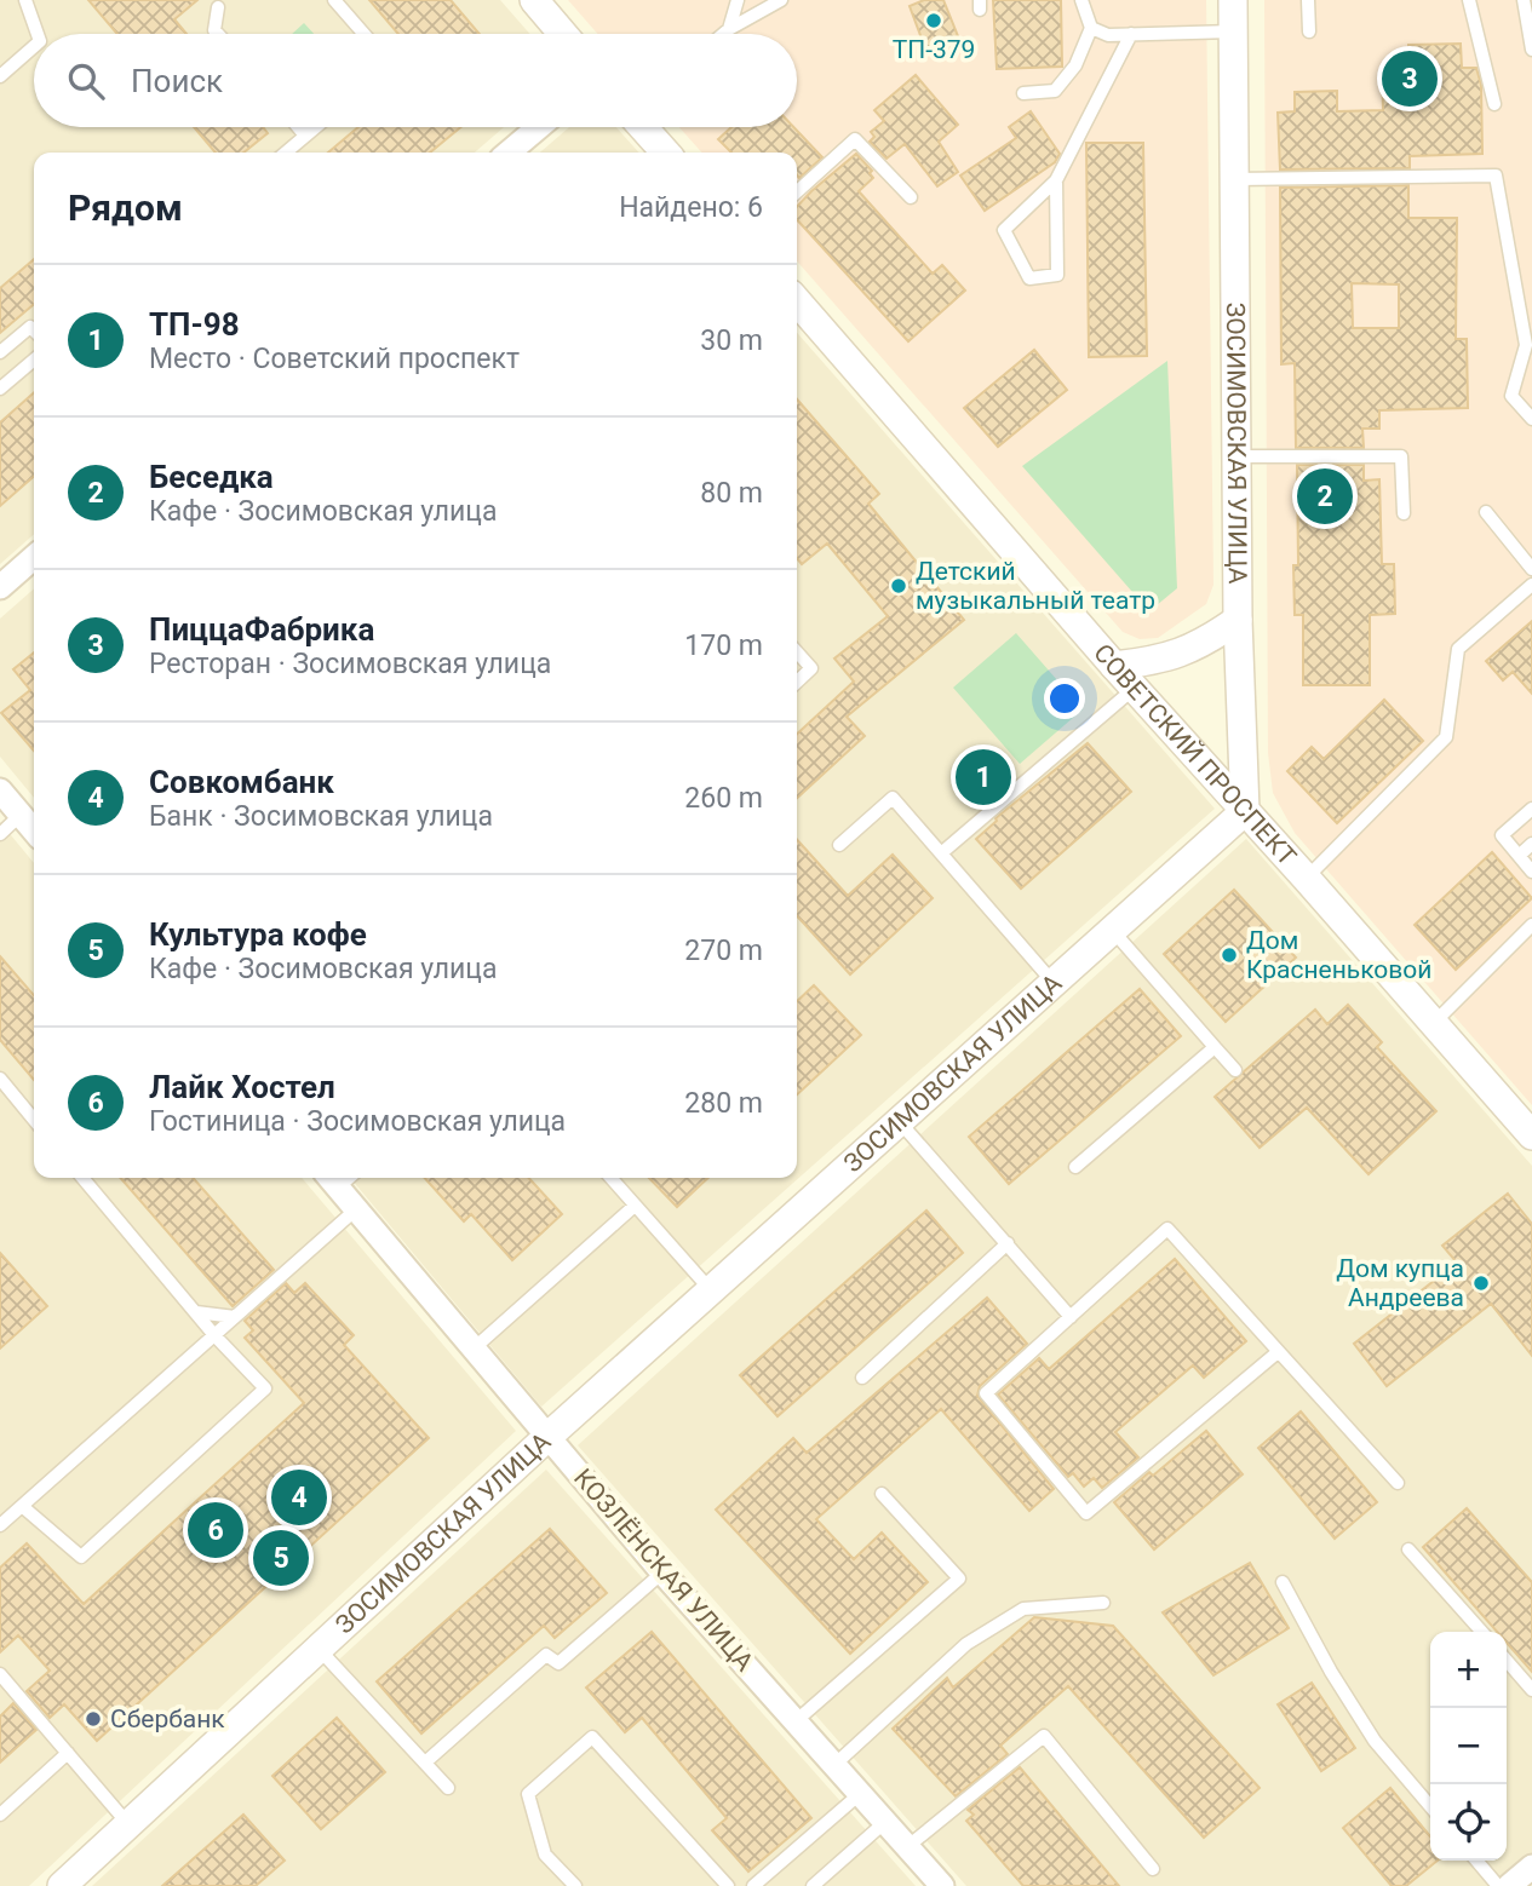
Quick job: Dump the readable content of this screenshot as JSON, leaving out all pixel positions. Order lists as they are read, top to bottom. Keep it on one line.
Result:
{"streets":{"street":["ЗОСИМОВСКАЯ УЛИЦА","СОВЕТСКИЙ ПРОСПЕКТ","КОЗЛЁНСКАЯ УЛИЦА"]},"crossings":[["ЗОСИМОВСКАЯ УЛИЦА","СОВЕТСКИЙ ПРОСПЕКТ"],["ЗОСИМОВСКАЯ УЛИЦА","КОЗЛЁНСКАЯ УЛИЦА"]],"places":["ТП-379","Детский музыкальный театр","Дом Красненьковой","Дом купца Андреева","Сбербанк"],"page":{"search":"Поиск","pins":["3","2","1","4","6","5"],"heading":["Рядом","Найдено: 6"],"list":[{"mark":"1","name":"ТП-98","note":"Место · Советский проспект","value":"30 m"},{"mark":"2","name":"Беседка","note":"Кафе · Зосимовская улица","value":"80 m"},{"mark":"3","name":"ПиццаФабрика","note":"Ресторан · Зосимовская улица","value":"170 m"},{"mark":"4","name":"Совкомбанк","note":"Банк · Зосимовская улица","value":"260 m"},{"mark":"5","name":"Культура кофе","note":"Кафе · Зосимовская улица","value":"270 m"},{"mark":"6","name":"Лайк Хостел","note":"Гостиница · Зосимовская улица","value":"280 m"}],"map_buttons":["+","−"]}}
